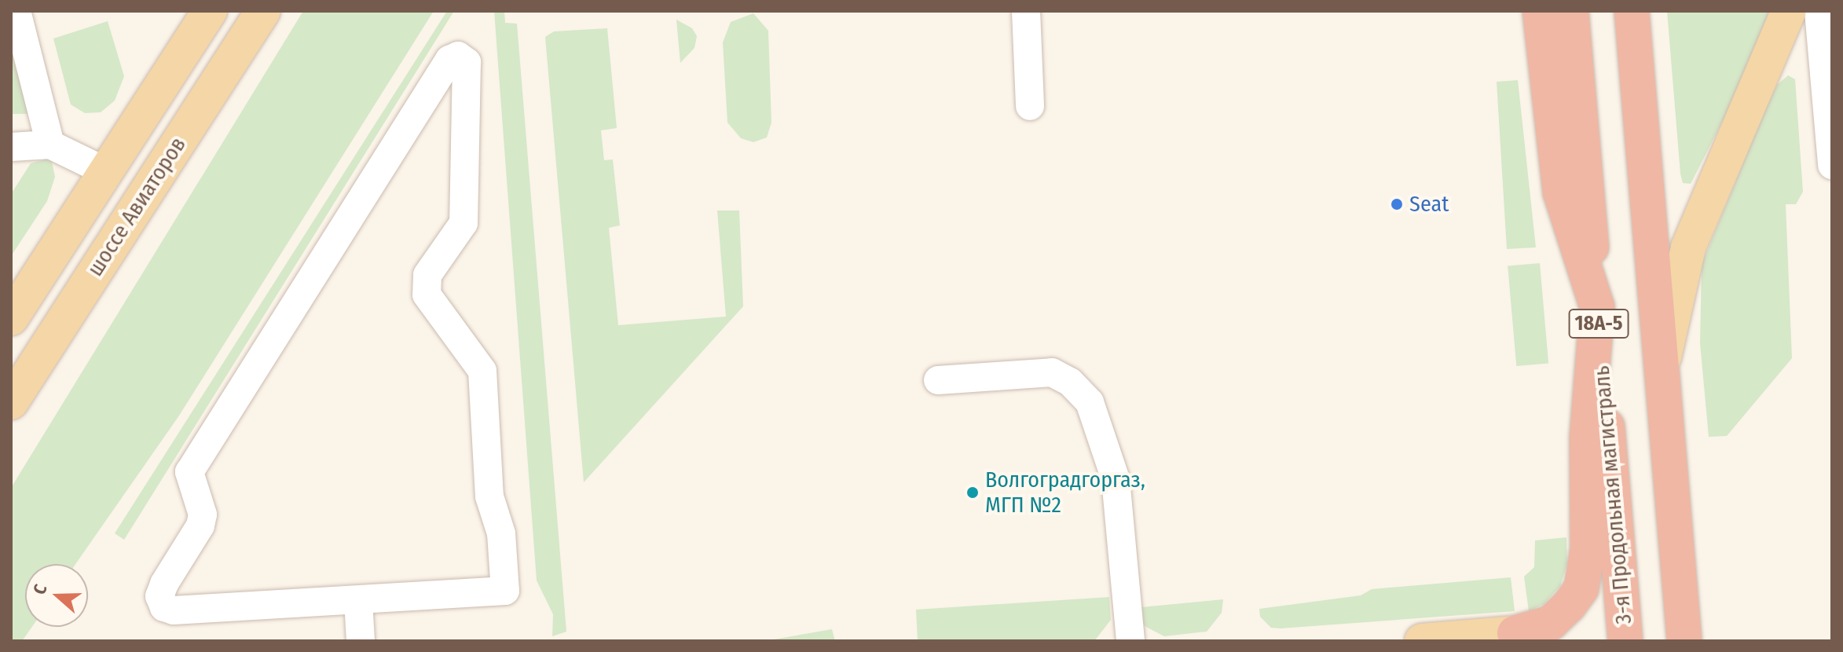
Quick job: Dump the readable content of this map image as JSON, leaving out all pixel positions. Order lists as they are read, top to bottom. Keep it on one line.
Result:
{"streets":{"highway":["18А-5","3-я Продольная магистраль"],"main road":["шоссе Авиаторов"]},"places":["Seat","Волгоградгоргаз, МГП №2"],"north":"left"}
